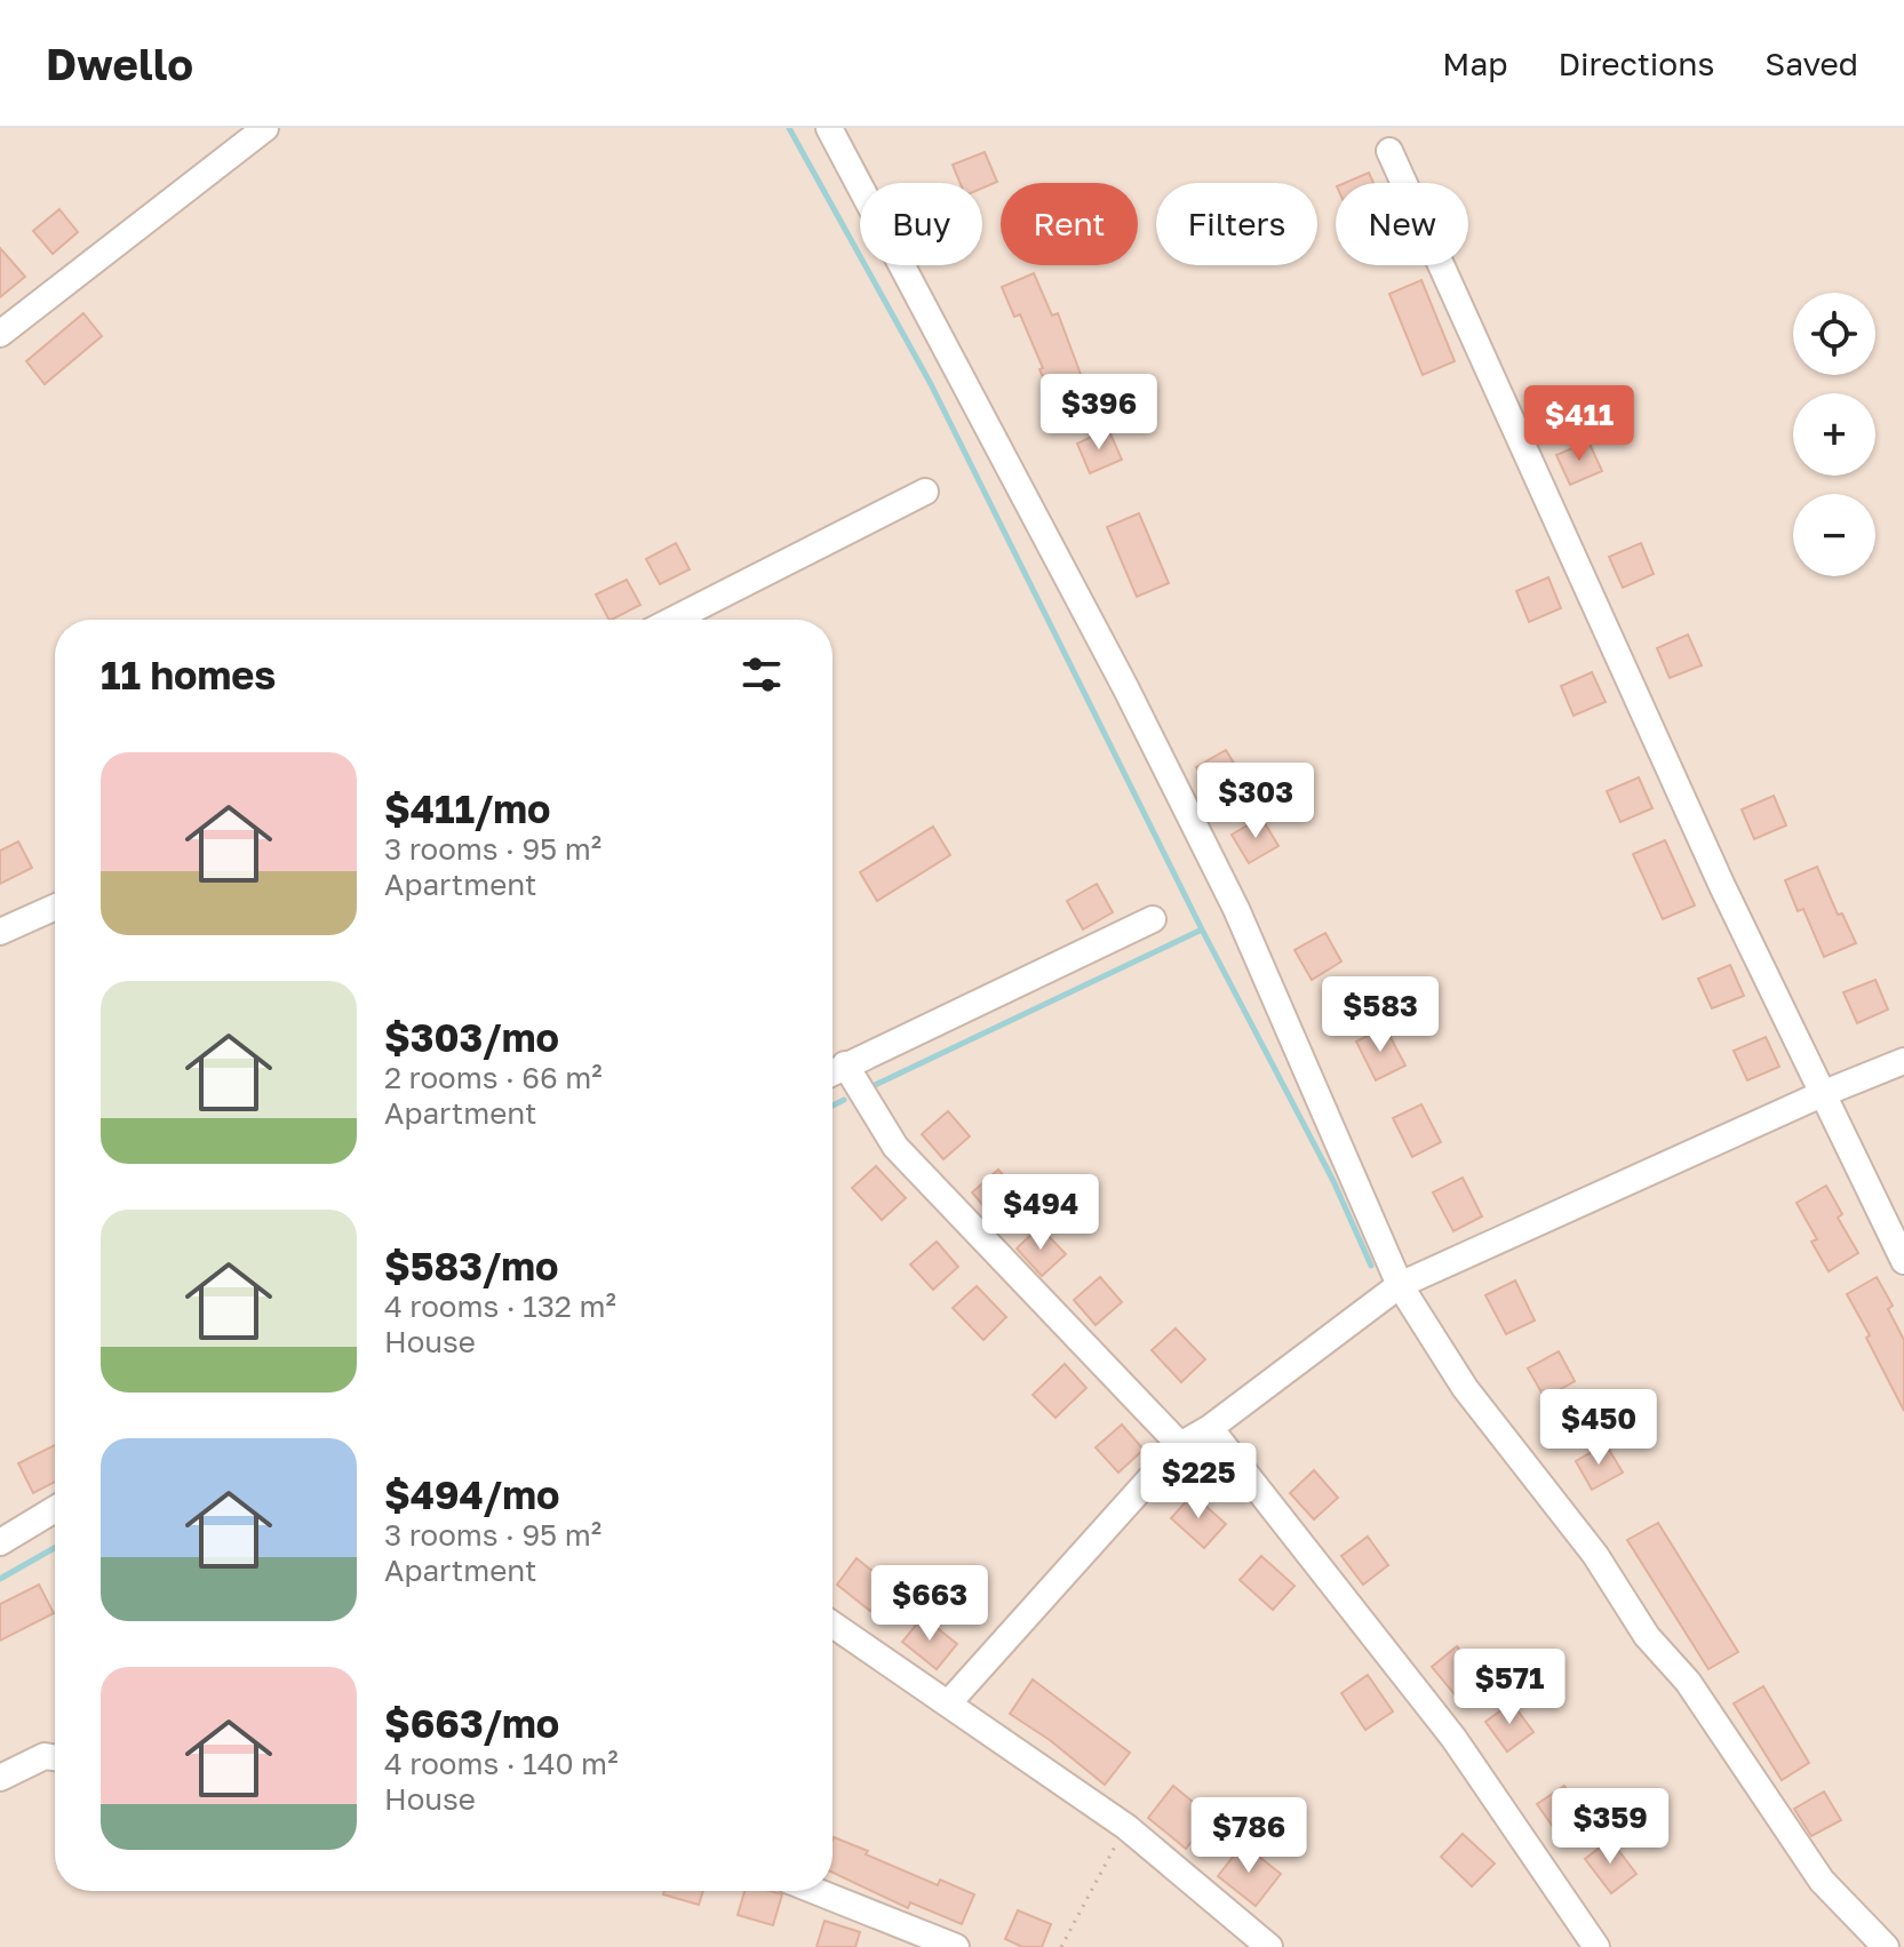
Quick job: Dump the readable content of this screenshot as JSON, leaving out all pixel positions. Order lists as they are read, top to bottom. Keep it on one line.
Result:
{"page":{"header":"Dwello","nav":["Map","Directions","Saved"],"chip":["Buy","Rent","Filters","New"],"map_buttons":["+","−"],"price":["$396","$411","$303","$583","$494","$450","$225","$663","$571","$359","$786"],"heading":"11 homes","list":[{"name":"$411/mo","note":"3 rooms · 95 m² · Apartment"},{"name":"$303/mo","note":"2 rooms · 66 m² · Apartment"},{"name":"$583/mo","note":"4 rooms · 132 m² · House"},{"name":"$494/mo","note":"3 rooms · 95 m² · Apartment"},{"name":"$663/mo","note":"4 rooms · 140 m² · House"}]}}
